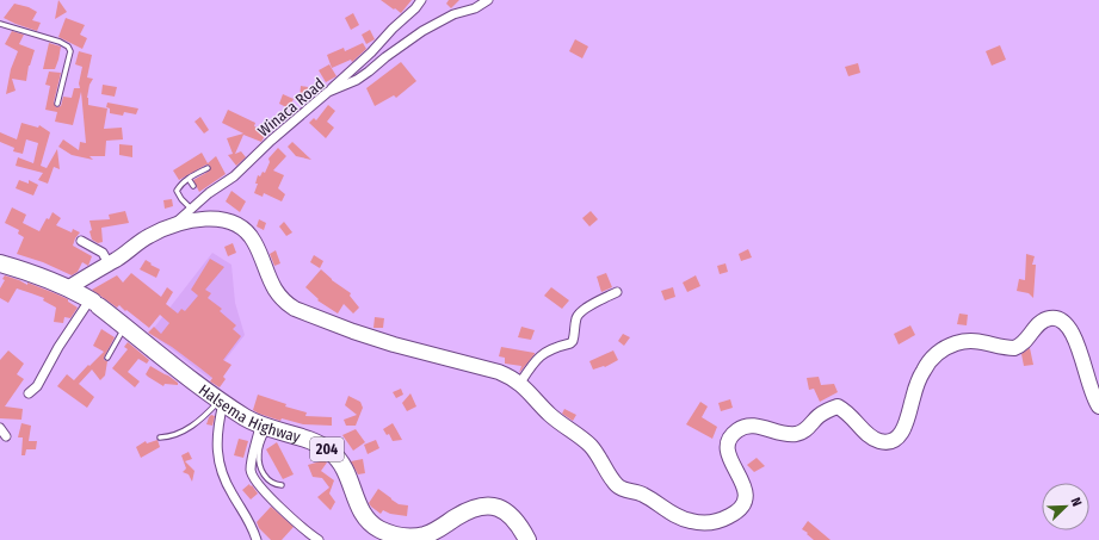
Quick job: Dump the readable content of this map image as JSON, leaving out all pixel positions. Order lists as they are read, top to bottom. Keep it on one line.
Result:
{"streets":{"highway":["Halsema Highway","204"],"street":["Winaca Road"]},"north":"top right"}
